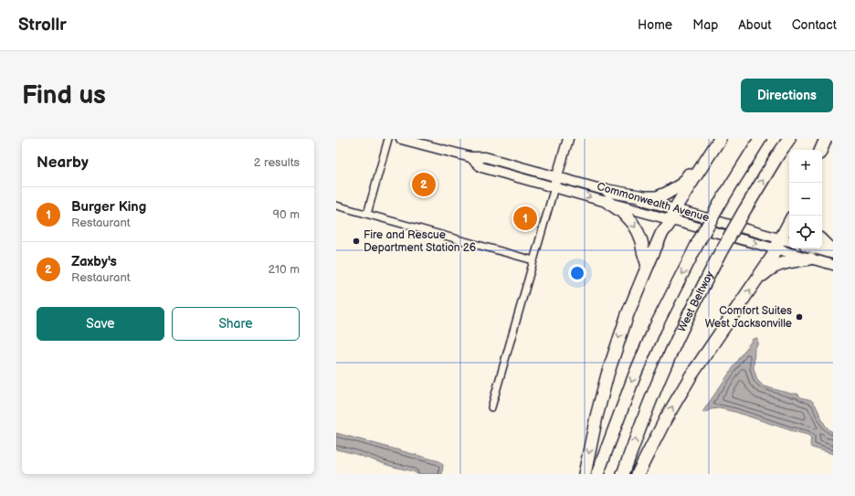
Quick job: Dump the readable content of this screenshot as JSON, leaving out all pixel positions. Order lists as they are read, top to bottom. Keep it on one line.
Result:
{"streets":{"highway":["West Beltway"],"main road":["Commonwealth Avenue"]},"places":["Fire and Rescue Department Station 26","Comfort Suites West Jacksonville"],"page":{"header":"Strollr","nav":["Home","Map","About","Contact"],"buttons":["Directions",["Save","Share"]],"title":"Find us","heading":["Nearby","2 results"],"map_buttons":["+","−"],"pins":["2","1"],"list":[{"mark":"1","name":"Burger King","note":"Restaurant","value":"90 m"},{"mark":"2","name":"Zaxby's","note":"Restaurant","value":"210 m"}]}}
